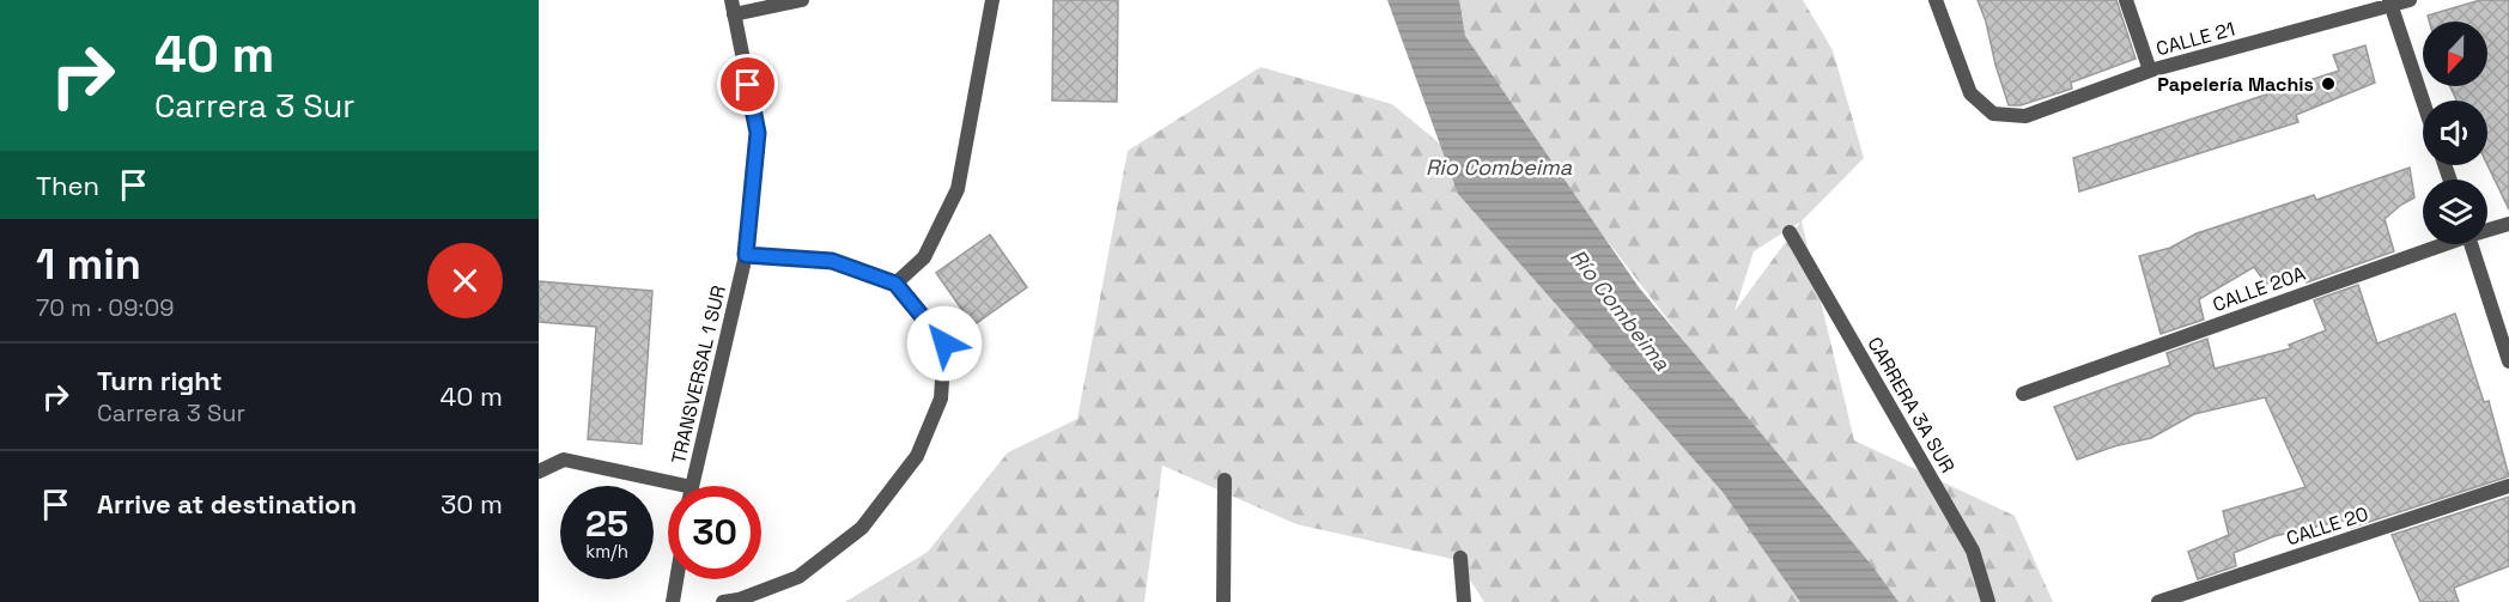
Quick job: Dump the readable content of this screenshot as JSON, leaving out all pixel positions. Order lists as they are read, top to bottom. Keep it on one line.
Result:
{"streets":{"street":["CALLE 21","CALLE 20A","TRANSVERSAL 1 SUR","CARRERA 3A SUR","CALLE 20"]},"water":["Rio Combeima","Río Combeima"],"places":["Papelería Machis"],"north":"bottom","page":{"turn":["40 m","Carrera 3 Sur"],"then":"Then","heading":["1 min","70 m · 09:09"],"list":[{"name":"Turn right","note":"Carrera 3 Sur","value":"40 m"},{"name":"Arrive at destination","value":"30 m"}],"speed":"25 km/h","limit":"30"}}
